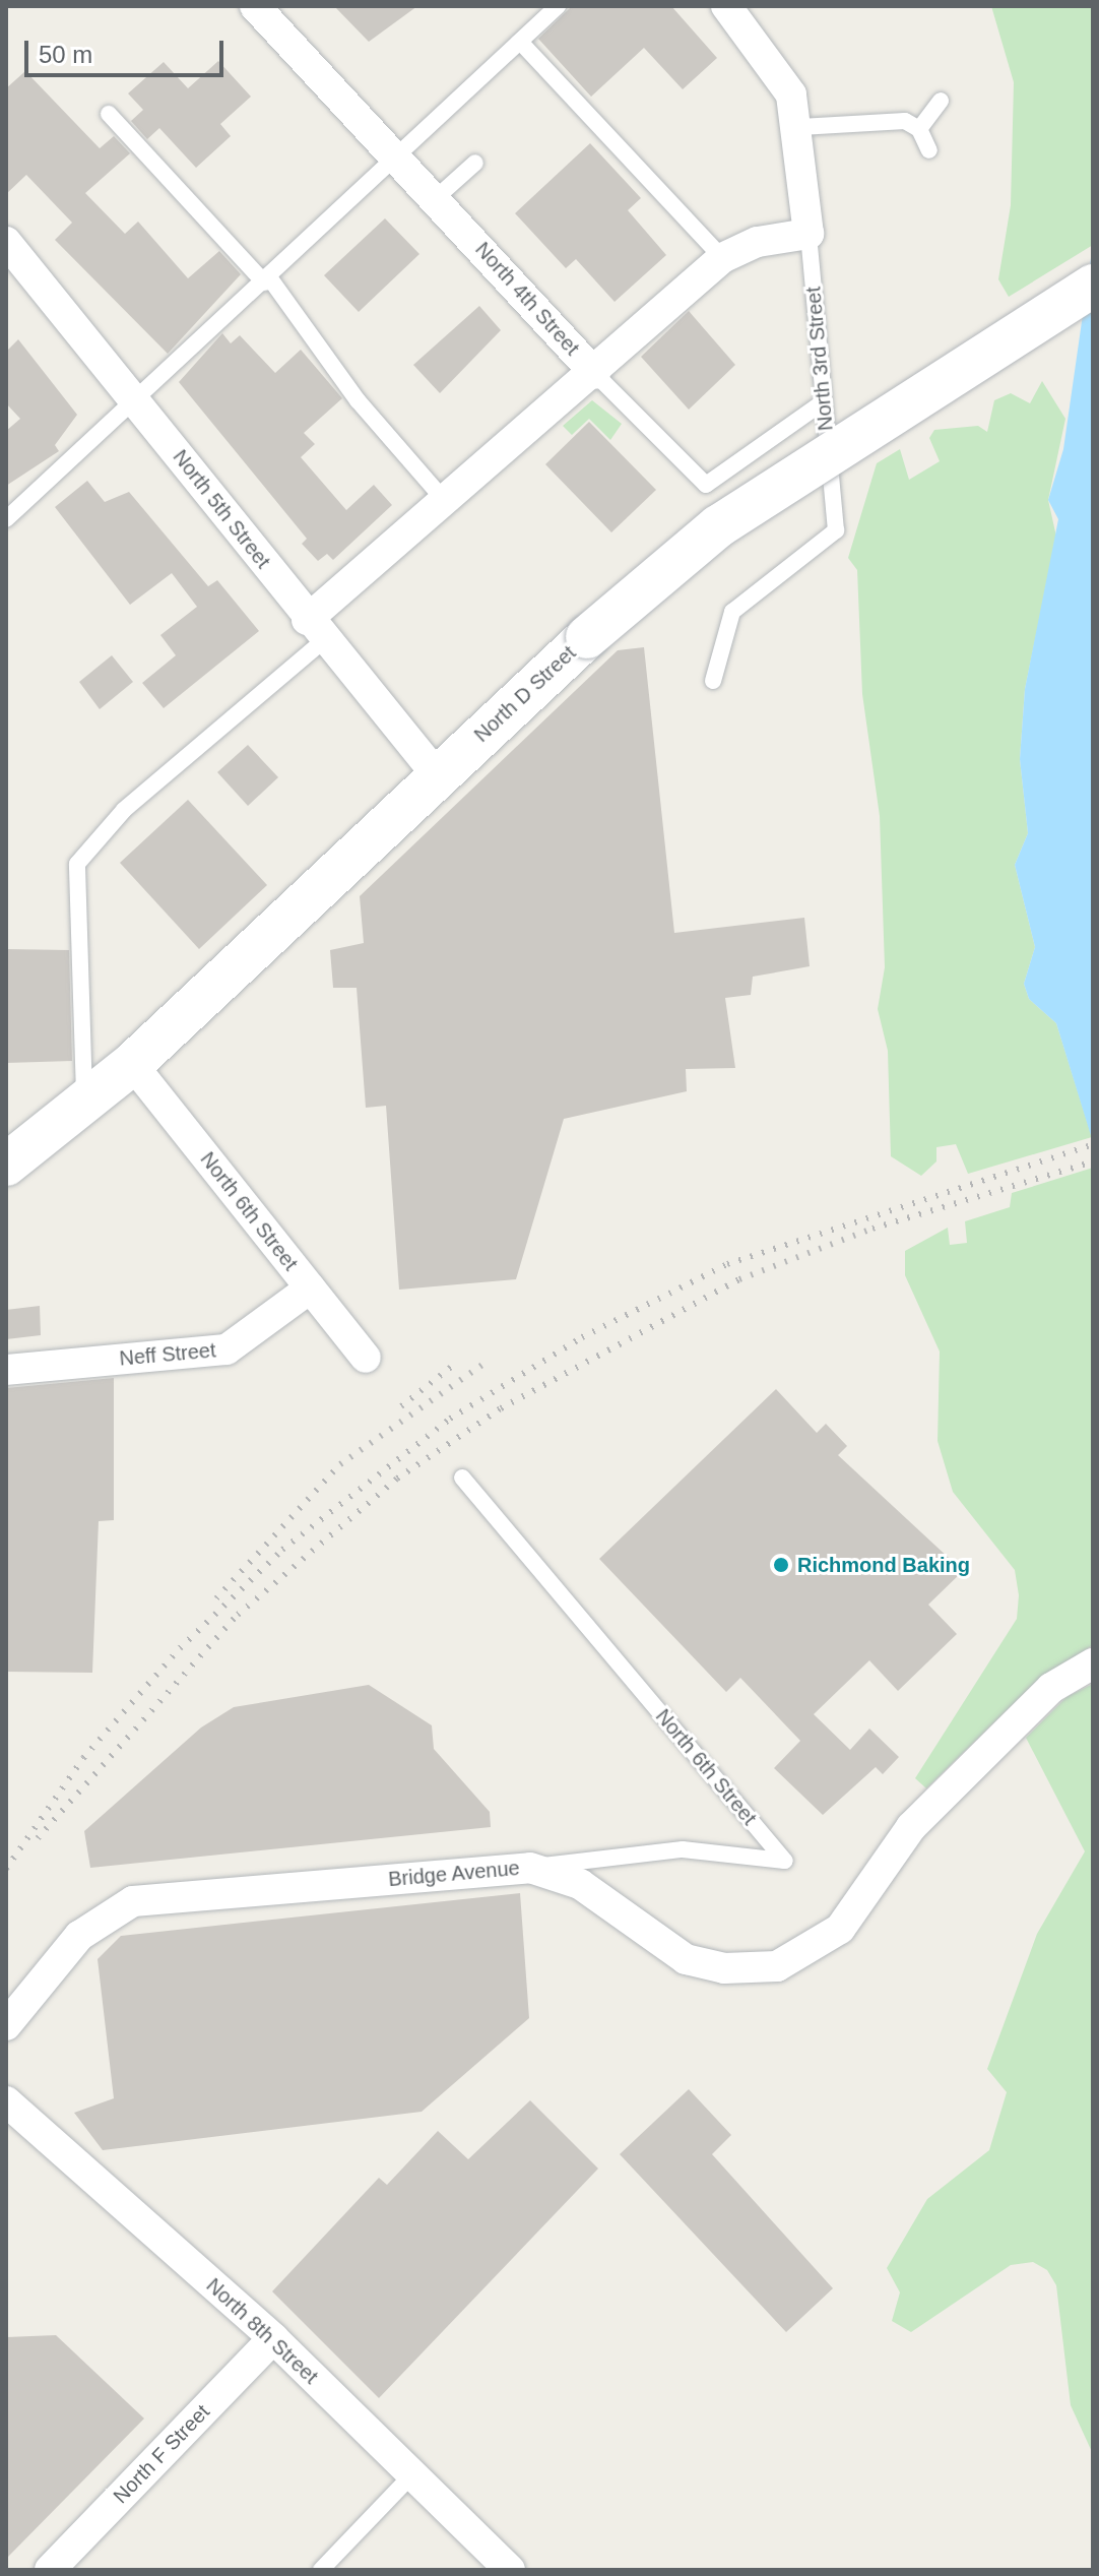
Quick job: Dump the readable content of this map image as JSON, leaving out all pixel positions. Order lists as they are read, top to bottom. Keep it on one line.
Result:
{"streets":{"street":["North 4th Street","North 3rd Street","North 5th Street","North D Street","North 6th Street","Neff Street","Bridge Avenue","North 8th Street","North F Street"]},"crossings":[["North 4th Street","North 3rd Street"],["North 5th Street","North D Street"],["North D Street","North 6th Street"],["North 6th Street","Neff Street"],["North 6th Street","Bridge Avenue"],["North 8th Street","North F Street"]],"places":["Richmond Baking"],"scale_bar":"50 m"}
